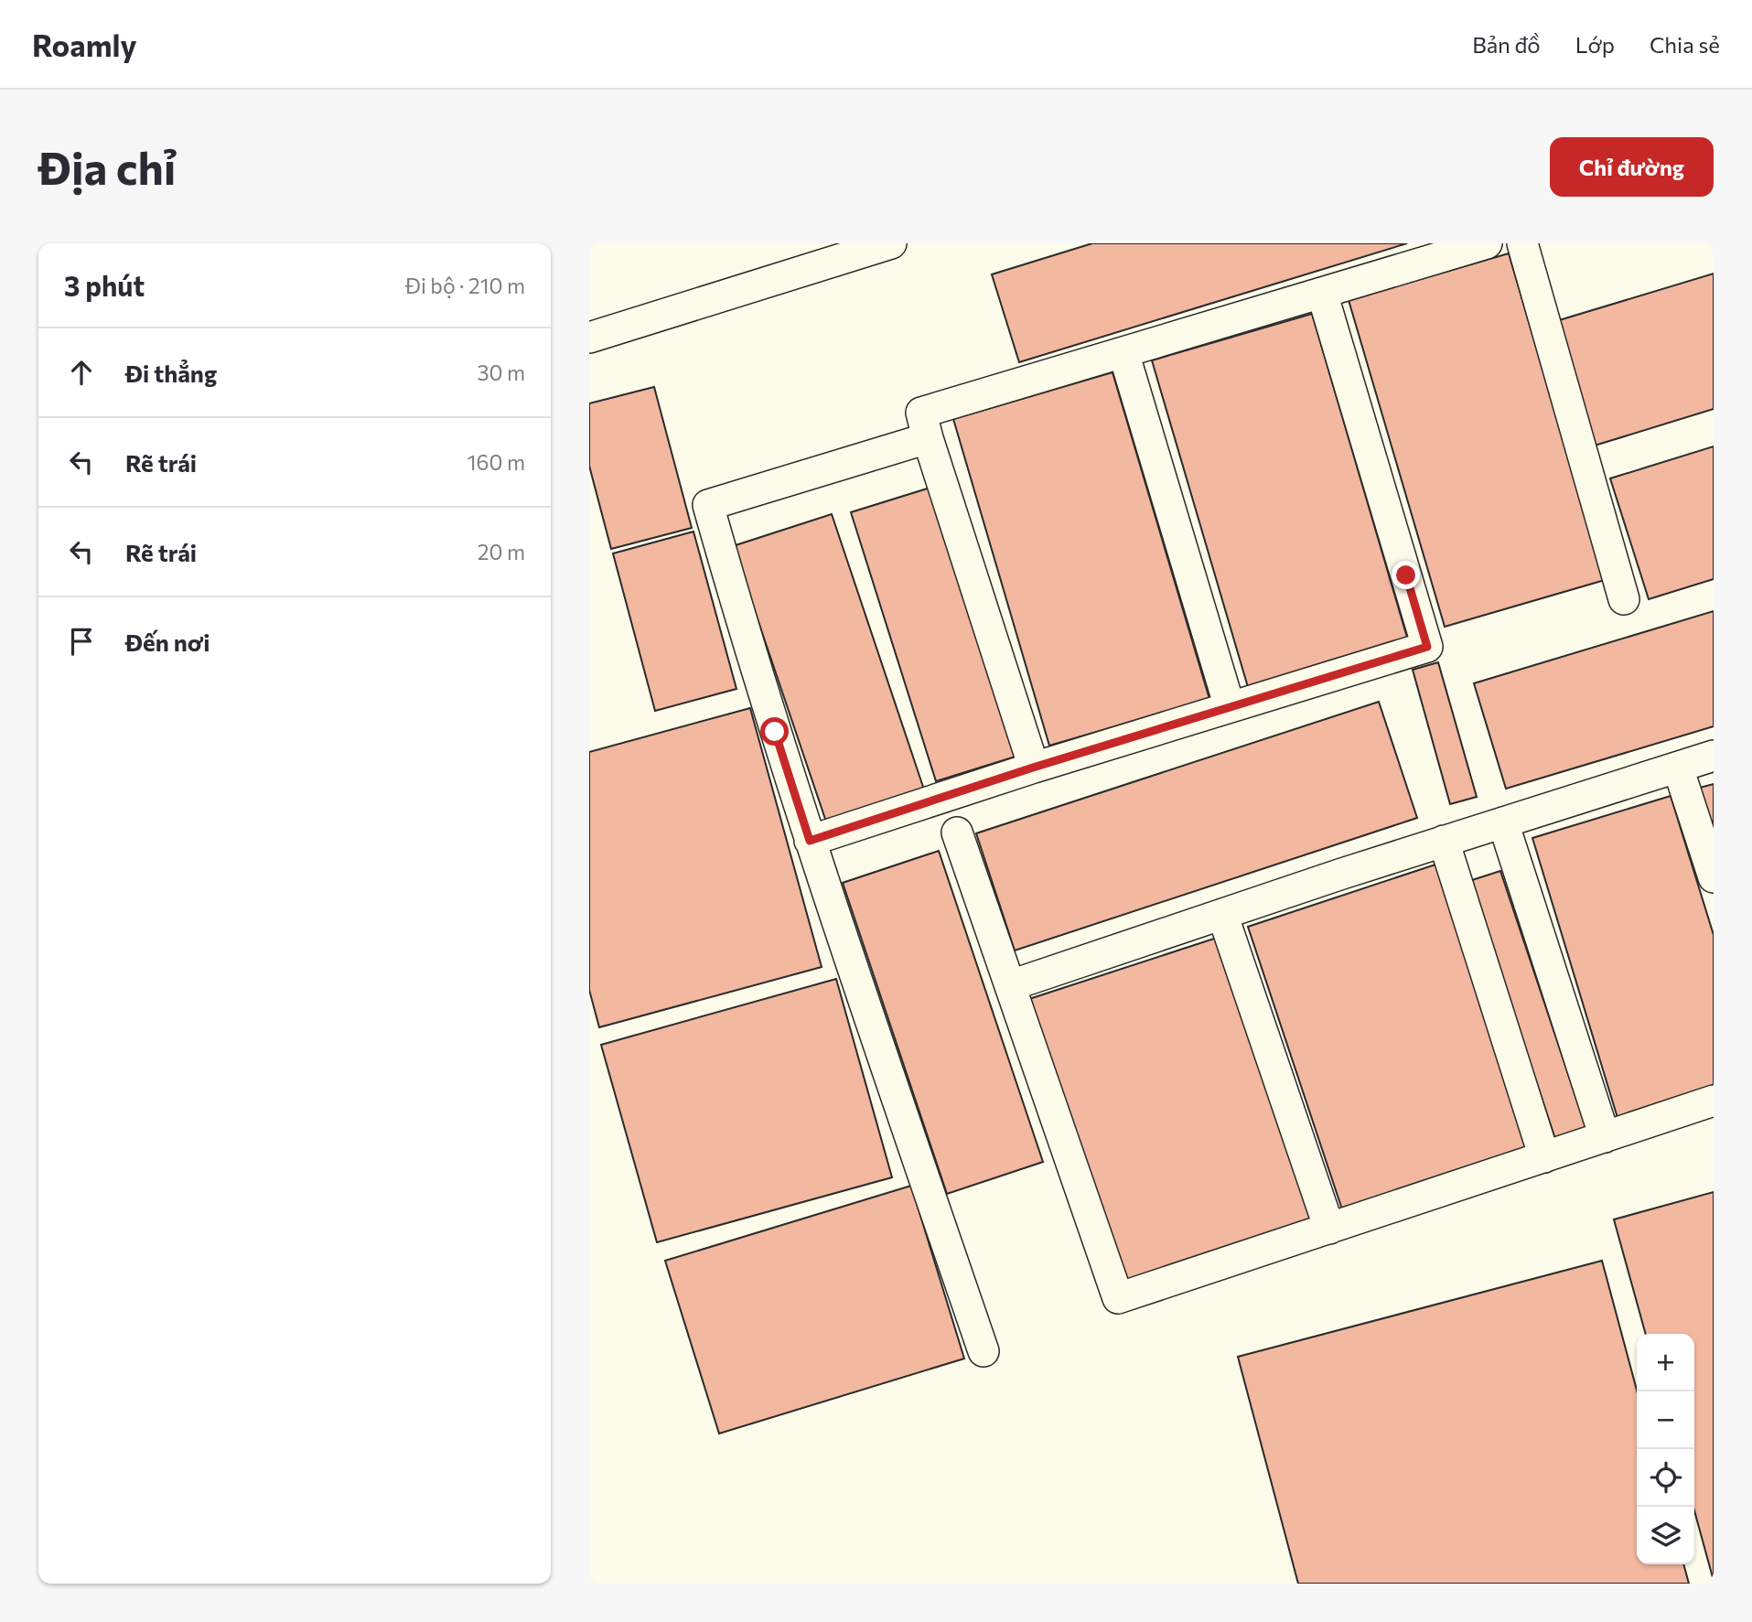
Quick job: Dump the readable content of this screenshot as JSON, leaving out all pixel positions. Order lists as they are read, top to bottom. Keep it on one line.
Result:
{"page":{"header":"Roamly","nav":["Bản đồ","Lớp","Chia sẻ"],"buttons":"Chỉ đường","title":"Địa chỉ","heading":["3 phút","Đi bộ · 210 m"],"list":[["Đi thẳng","30 m"],["Rẽ trái","160 m"],["Rẽ trái","20 m"],"Đến nơi"],"map_buttons":["+","−"]}}
